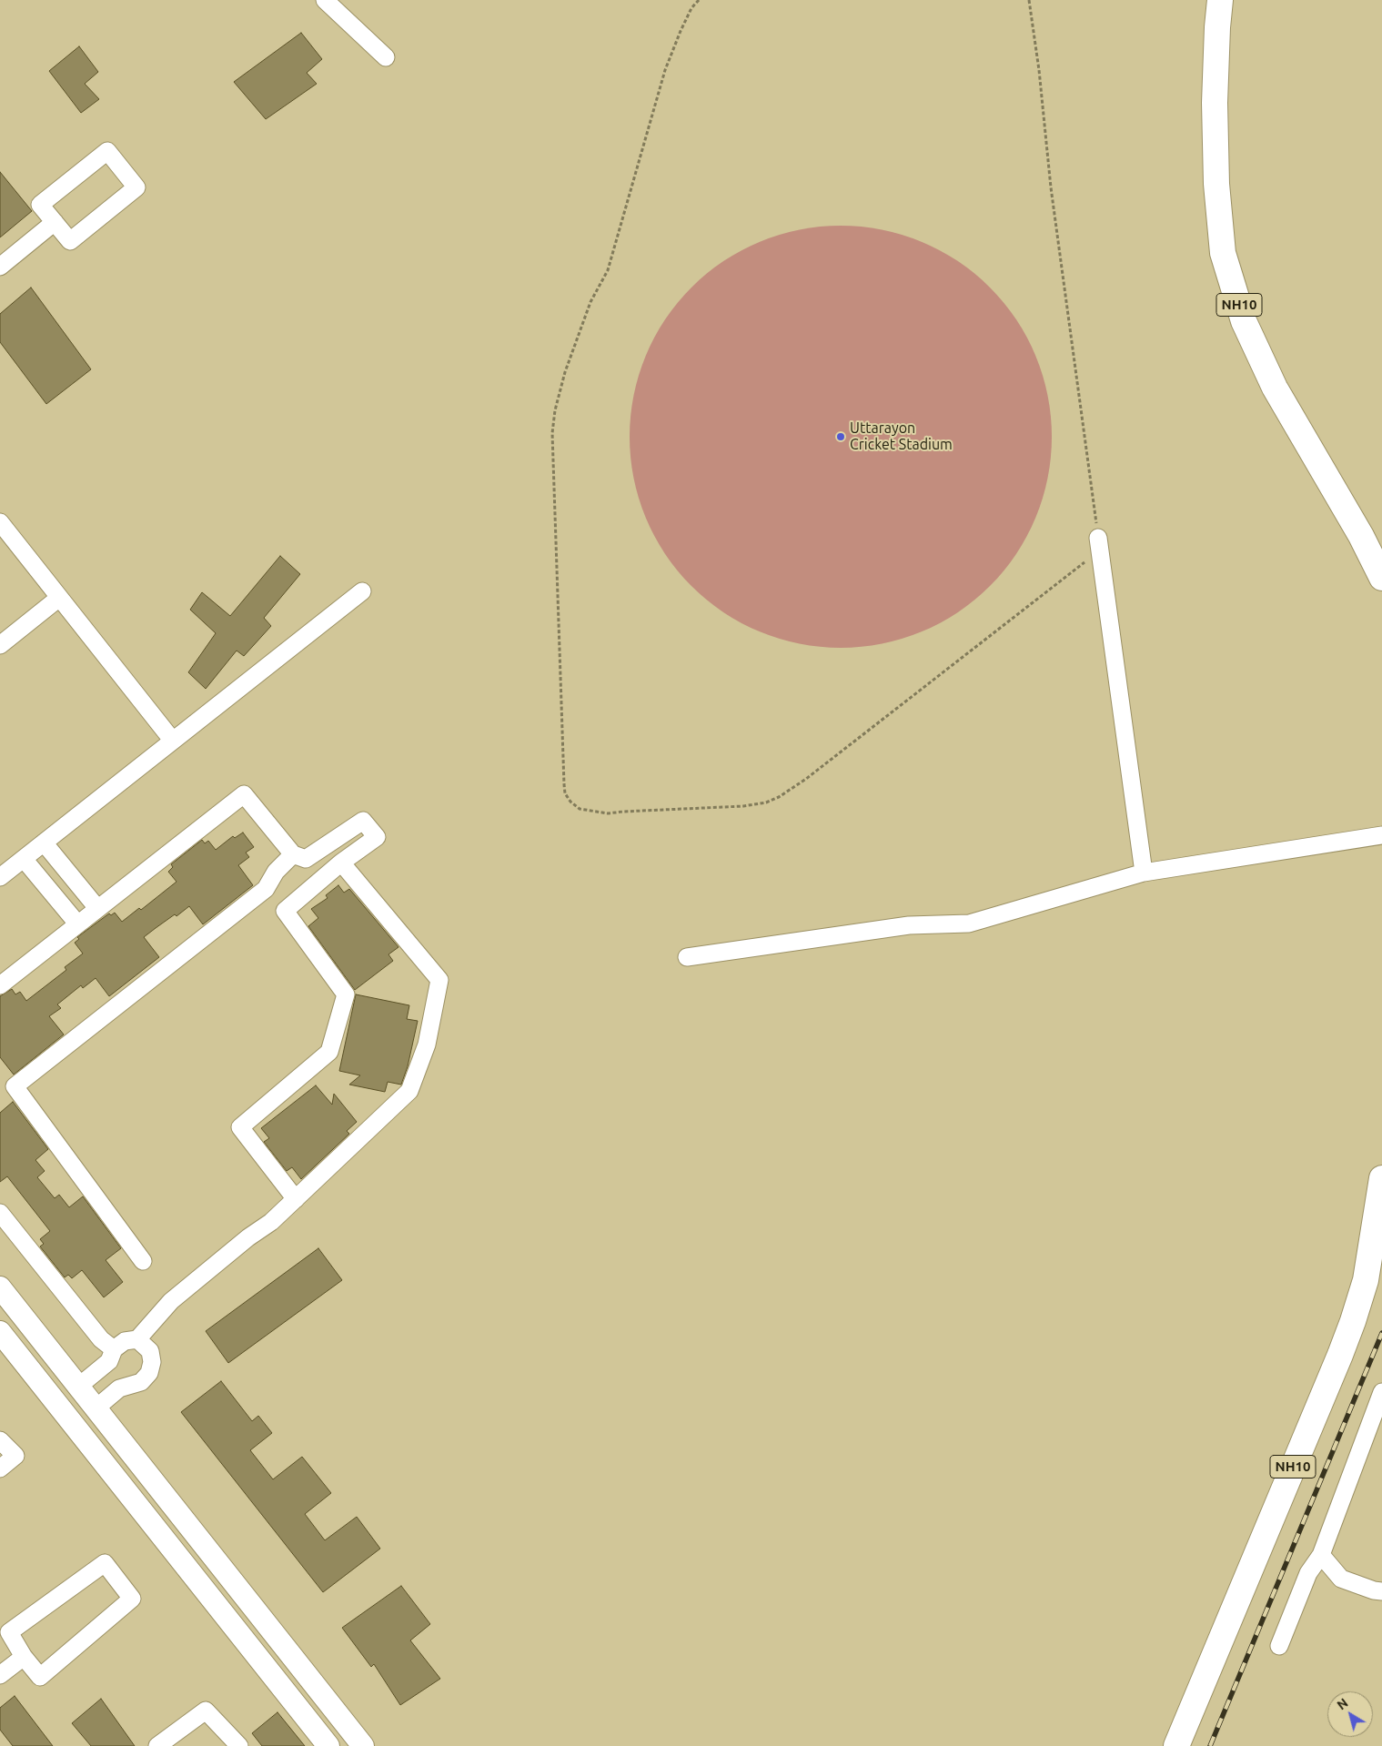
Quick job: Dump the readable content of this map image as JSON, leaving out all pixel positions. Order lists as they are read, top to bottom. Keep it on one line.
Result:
{"streets":{"highway":["NH10"]},"places":["Uttarayon Cricket Stadium"],"north":"top left"}
